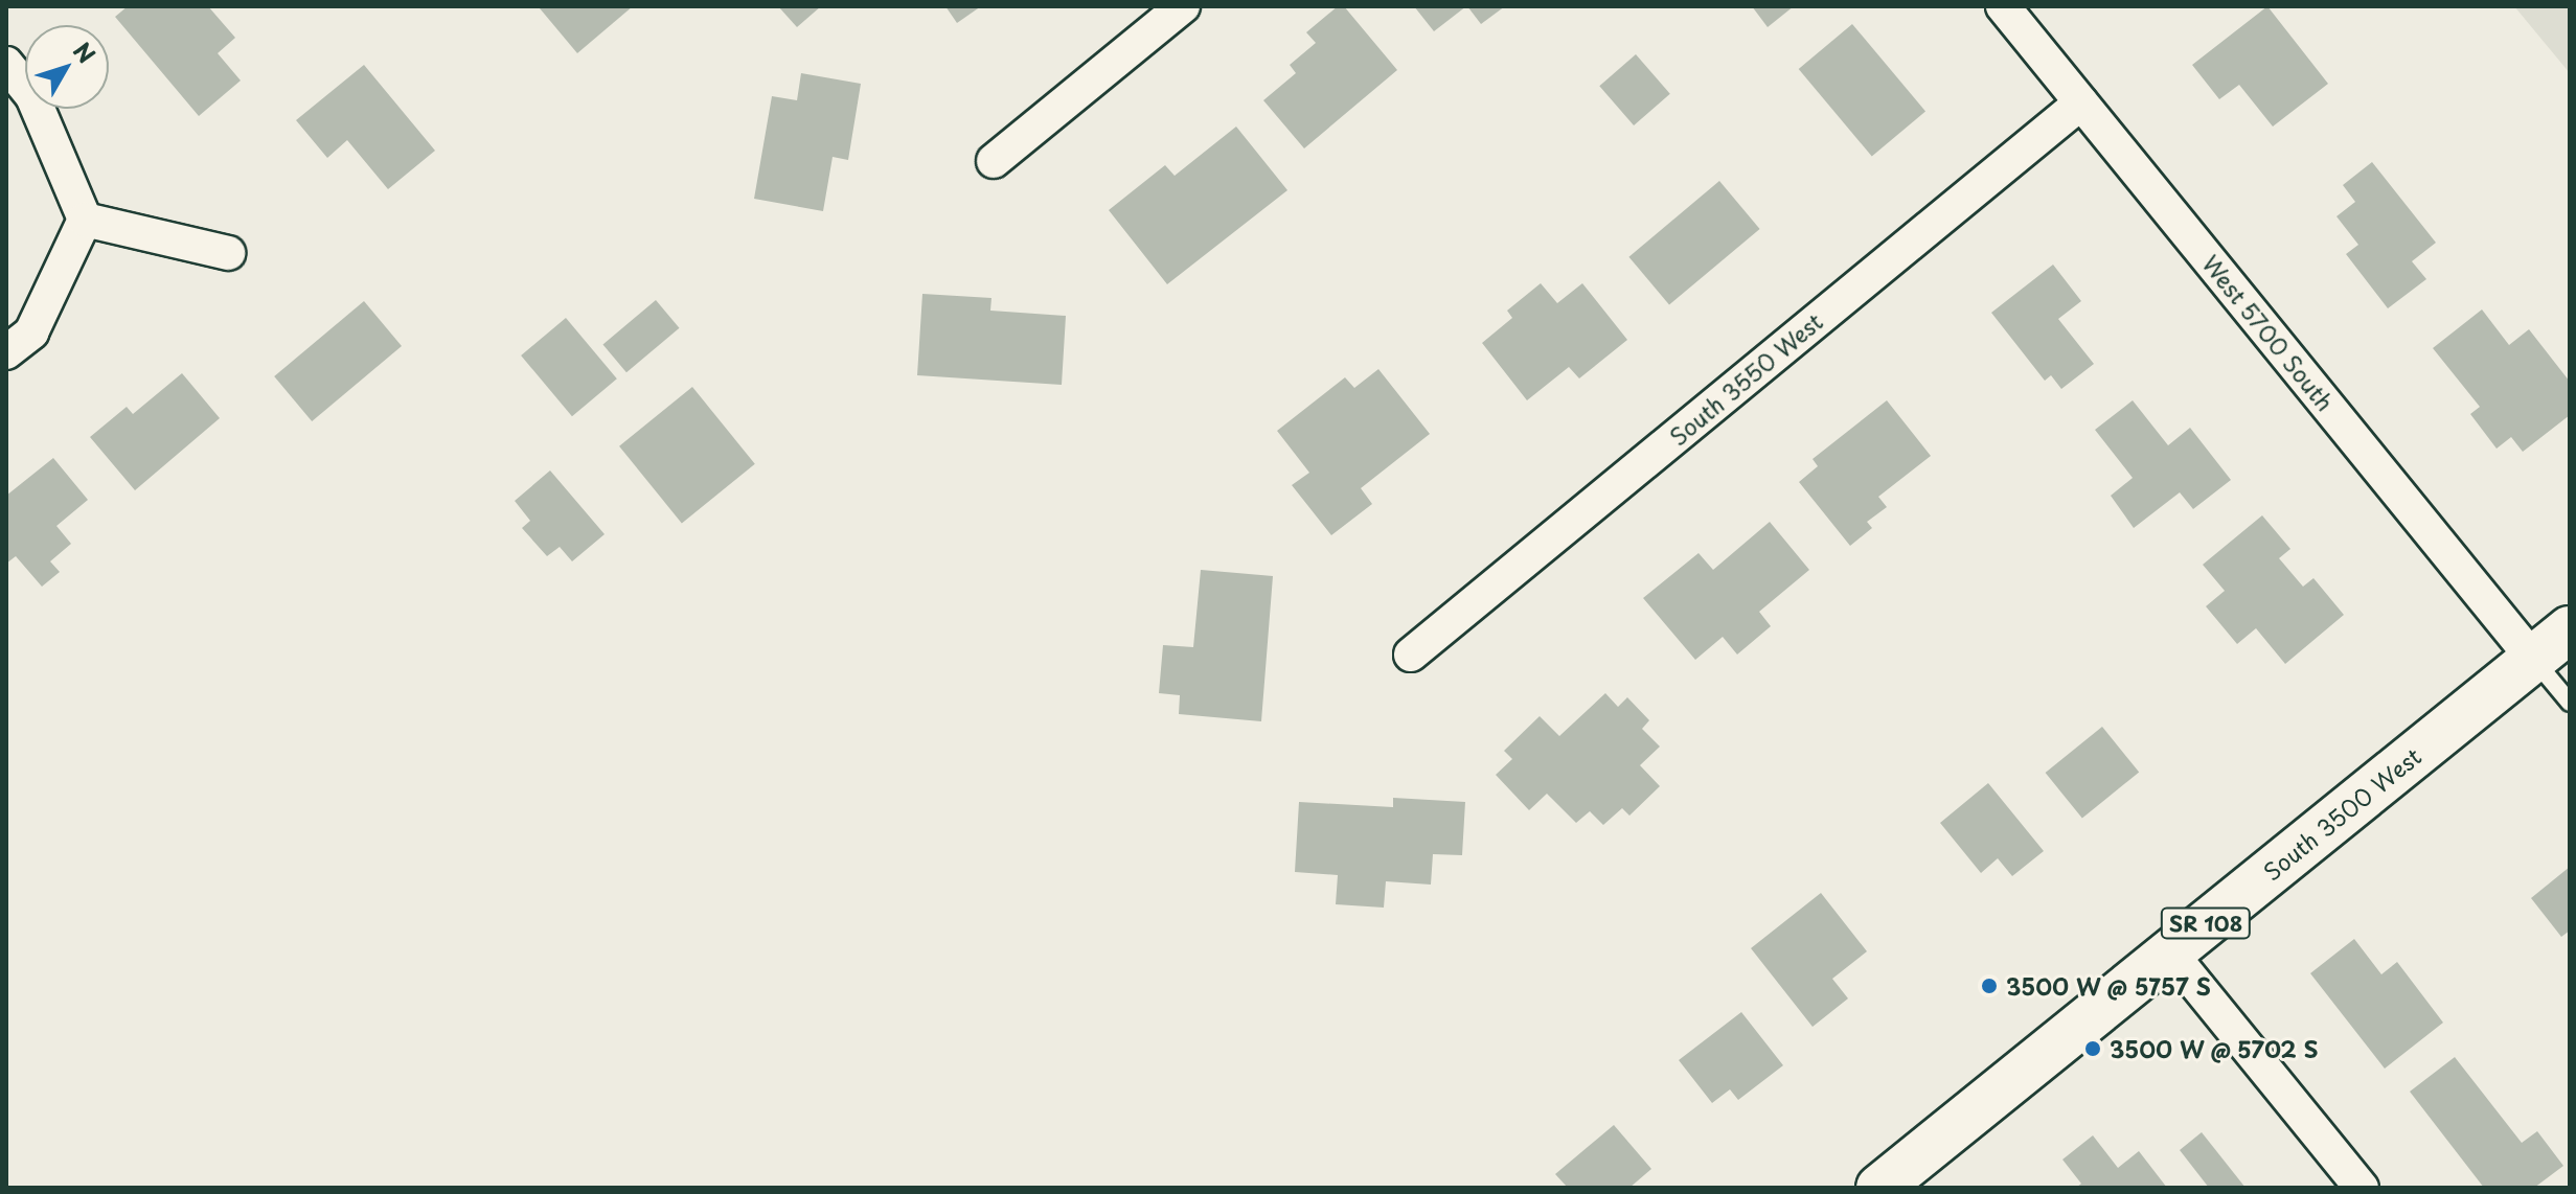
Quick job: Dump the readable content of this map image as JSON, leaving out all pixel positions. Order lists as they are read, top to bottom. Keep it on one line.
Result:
{"streets":{"main road":["South 3500 West","SR 108"],"street":["West 5700 South","South 3550 West"]},"crossings":[["West 5700 South","South 3550 West"],["West 5700 South","South 3500 West"]],"places":["3500 W @ 5757 S","3500 W @ 5702 S"],"north":"top right"}
